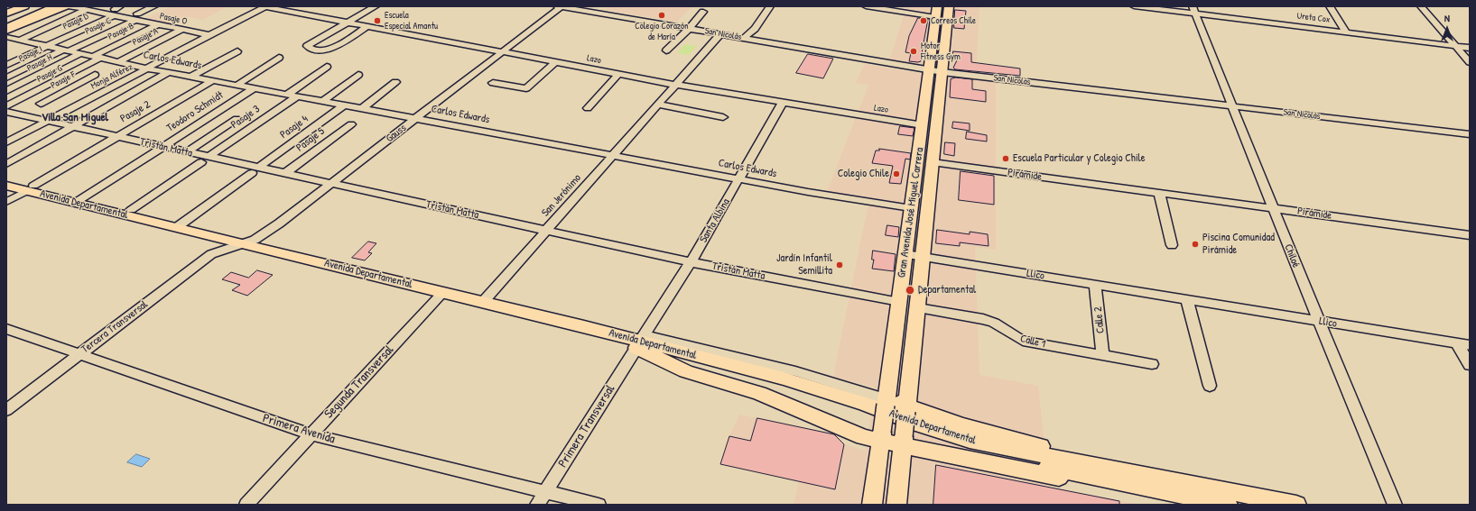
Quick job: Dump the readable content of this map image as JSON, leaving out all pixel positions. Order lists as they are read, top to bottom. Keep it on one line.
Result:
{"streets":{"main road":["Avenida Departamental","Gran Avenida José Miguel Carrera"],"street":["Ureta Cox","Pasaje O","Pasaje D","Pasaje C","Pasaje B","San Nicolás","Pasaje A","Pasaje I","Lazo","Carlos Edwards","Pasaje H","Pasaje G","Monja Alférez","Pasaje F","Pasaje 2","Teodoro Schmidt","Pasaje 3","Pasaje 4","Gauss","Pasaje 5","Tristán Matta","Pirámide","San Jerónimo","Santa Albina","Chiloé","Llico","Calle 2","Tercera Transversal","Calle 1","Segunda Transversal","Primera Transversal","Primera Avenida"]},"crossings":[["Ureta Cox","Chiloé"],["Pasaje O","Pasaje D"],["Pasaje O","Pasaje C"],["Pasaje O","Pasaje B"],["Pasaje O","Pasaje A"],["Pasaje O","Monja Alférez"],["Pasaje D","Carlos Edwards"],["Pasaje C","Pasaje I"],["Pasaje C","Carlos Edwards"],["Pasaje B","Carlos Edwards"],["Pasaje B","Pasaje G"],["San Nicolás","Gauss"],["San Nicolás","San Jerónimo"],["San Nicolás","Gran Avenida José Miguel Carrera"],["San Nicolás","Chiloé"],["Pasaje A","Carlos Edwards"],["Pasaje I","Carlos Edwards"],["Lazo","Monja Alférez"],["Lazo","Gauss"],["Lazo","San Jerónimo"],["Lazo","Gran Avenida José Miguel Carrera"],["Lazo","Santa Albina"],["Carlos Edwards","Pasaje H"],["Carlos Edwards","Pasaje G"],["Carlos Edwards","Monja Alférez"],["Carlos Edwards","Pasaje 2"],["Carlos Edwards","Teodoro Schmidt"],["Carlos Edwards","Pasaje 3"],["Carlos Edwards","Pasaje 4"],["Carlos Edwards","Gauss"],["Carlos Edwards","San Jerónimo"],["Carlos Edwards","Gran Avenida José Miguel Carrera"],["Carlos Edwards","Santa Albina"],["Monja Alférez","Tristán Matta"],["Pasaje 2","Tristán Matta"],["Pasaje 2","Avenida Departamental"],["Teodoro Schmidt","Tristán Matta"],["Teodoro Schmidt","Avenida Departamental"],["Pasaje 3","Tristán Matta"],["Pasaje 4","Tristán Matta"],["Pasaje 4","Avenida Departamental"],["Gauss","Tristán Matta"],["Gauss","Avenida Departamental"],["Gauss","Tercera Transversal"],["Pasaje 5","Tristán Matta"],["Tristán Matta","San Jerónimo"],["Tristán Matta","Gran Avenida José Miguel Carrera"],["Tristán Matta","Santa Albina"],["Pirámide","Gran Avenida José Miguel Carrera"],["Pirámide","Chiloé"],["San Jerónimo","Avenida Departamental"],["Avenida Departamental","Gran Avenida José Miguel Carrera"],["Avenida Departamental","Santa Albina"],["Avenida Departamental","Tercera Transversal"],["Avenida Departamental","Segunda Transversal"],["Avenida Departamental","Primera Transversal"],["Gran Avenida José Miguel Carrera","Llico"],["Gran Avenida José Miguel Carrera","Calle 1"],["Santa Albina","Primera Transversal"],["Chiloé","Llico"],["Llico","Calle 2"],["Calle 2","Calle 1"],["Tercera Transversal","Primera Avenida"],["Segunda Transversal","Primera Avenida"],["Primera Transversal","Primera Avenida"]],"districts":["Villa San Miguel"],"places":["Colegio Corazón de María","Escuela Especial Amantu","Correos Chile","Motor Fitness Gym","Escuela Particular y Colegio Chile","Colegio Chile","Piscina Comunidad Pirámide","Jardín Infantil Semillita","Departamental"],"north":"top"}
